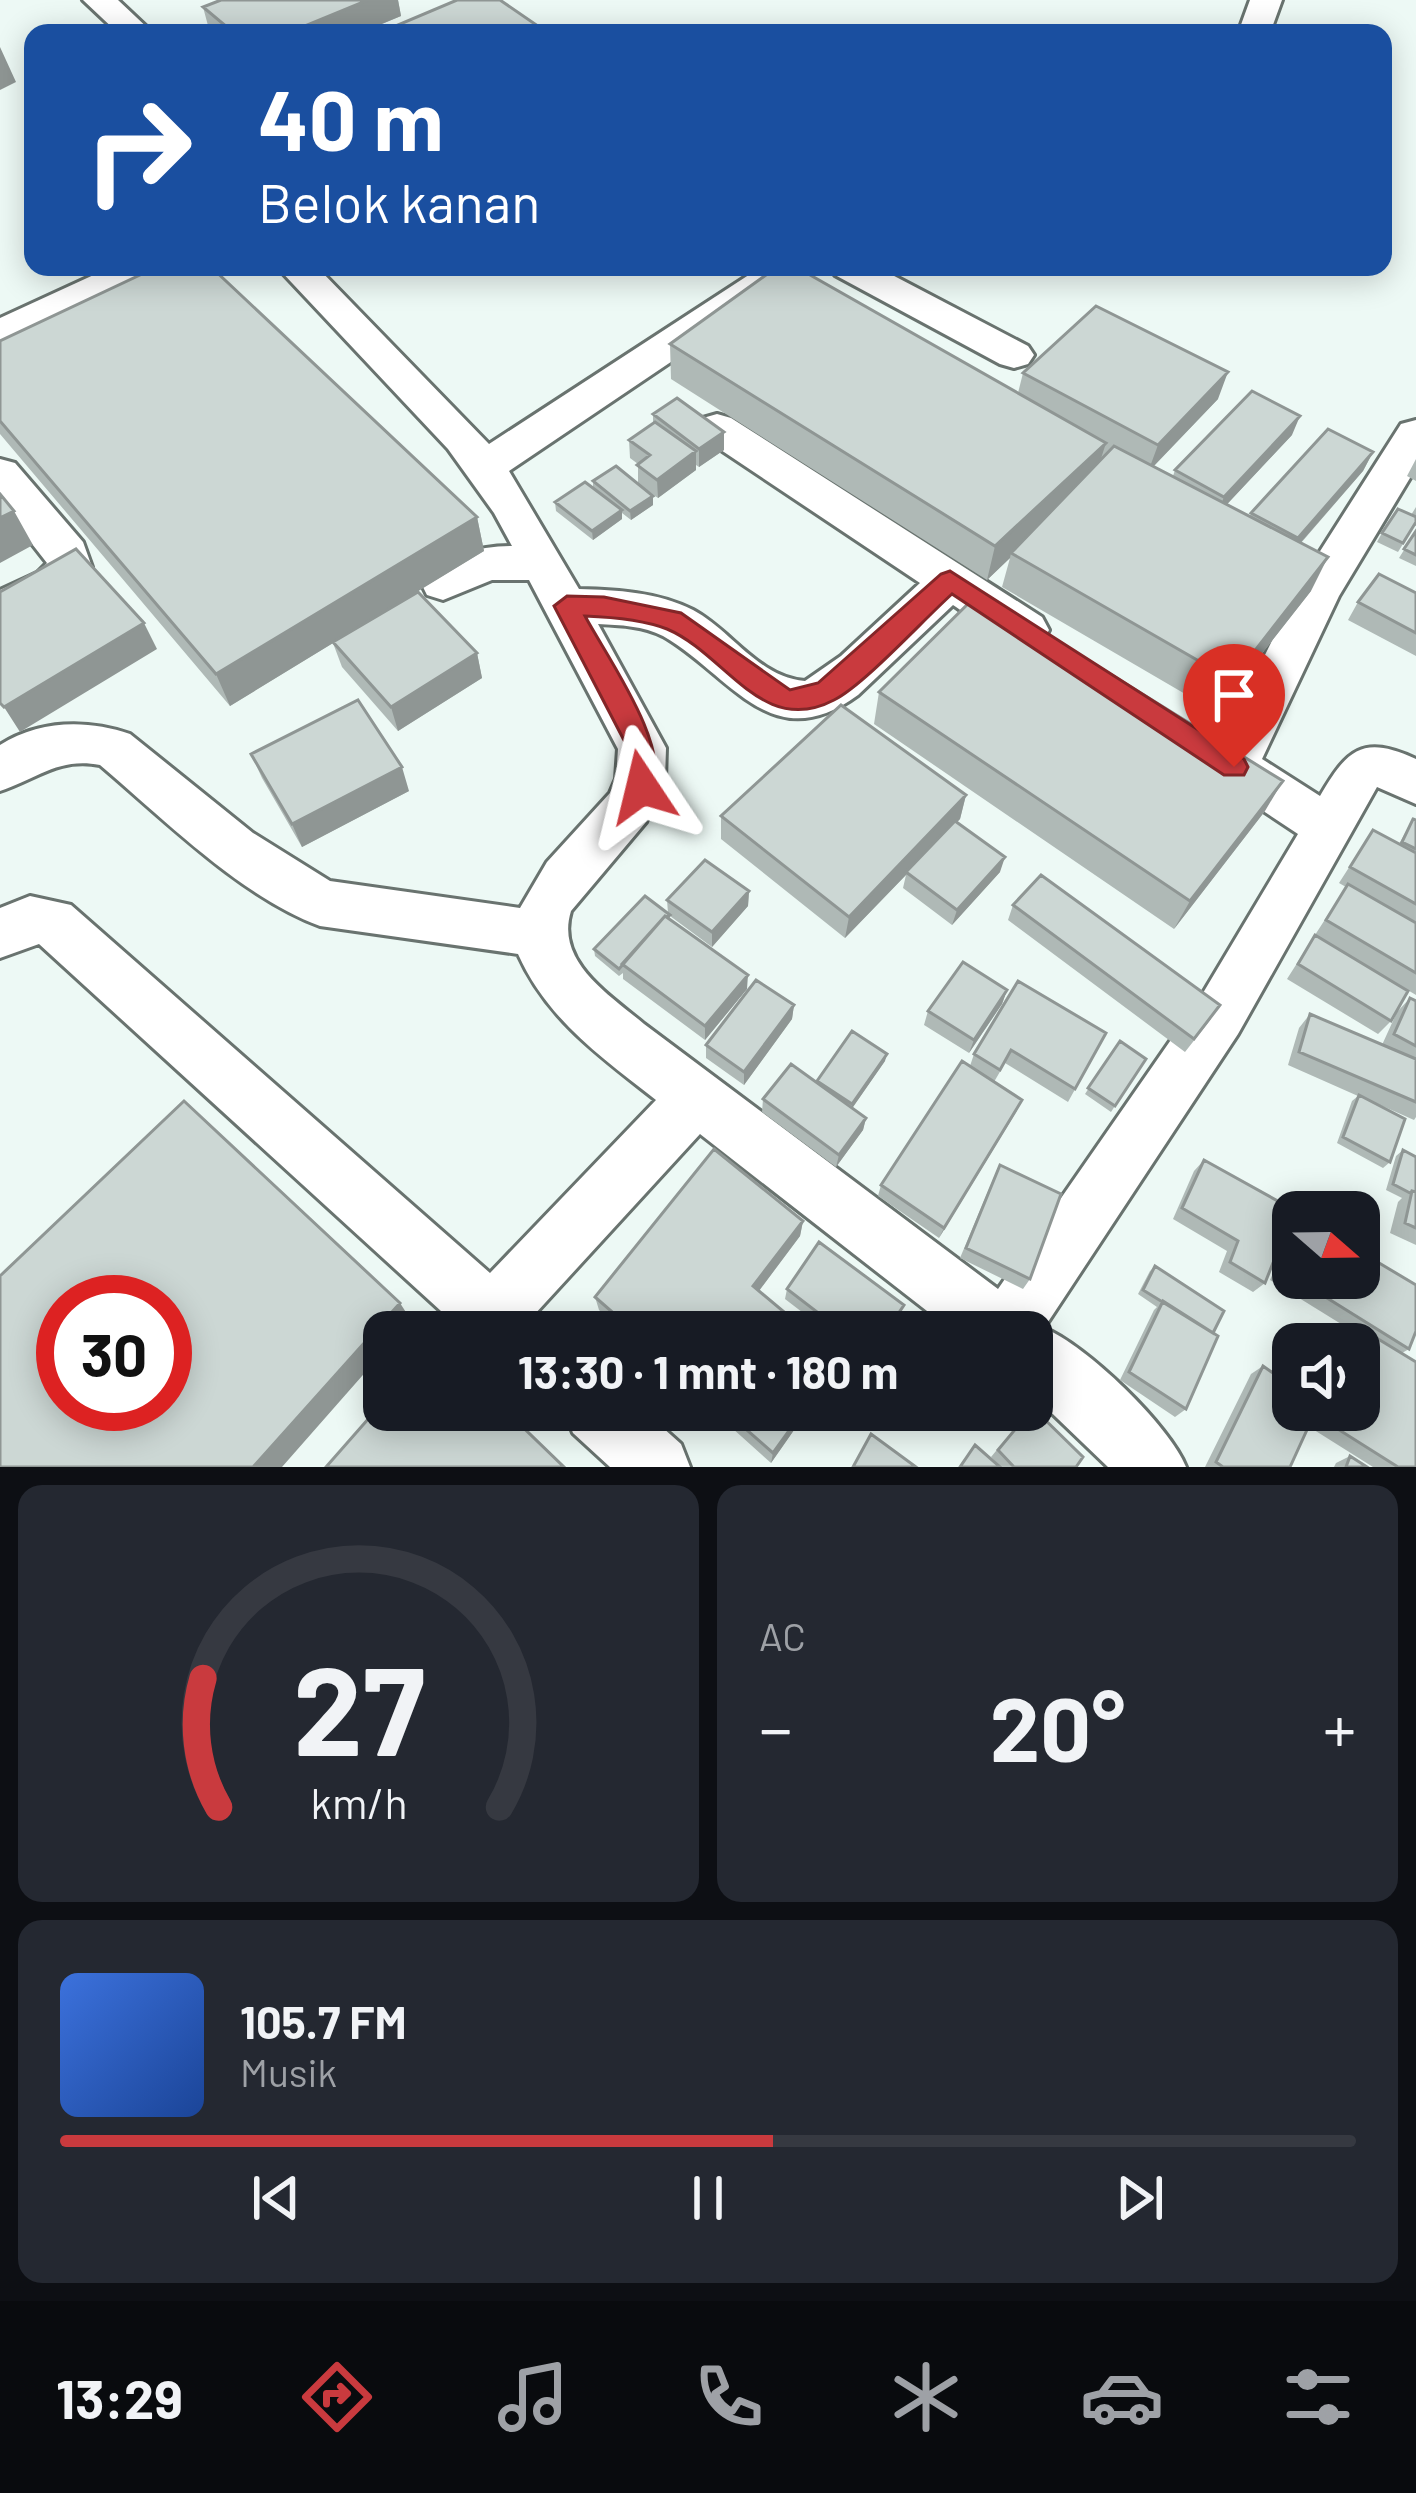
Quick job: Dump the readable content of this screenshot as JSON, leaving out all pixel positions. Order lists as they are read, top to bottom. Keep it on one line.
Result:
{"north":"right","page":{"turn":["40 m","Belok kanan"],"limit":"30","trip":"13:30 · 1 mnt · 180 m","tile":"AC","heat":["−","20°","+"],"song":["105.7 FM","Musik"],"tabs":"13:29","gauge":["27","km/h"]}}
